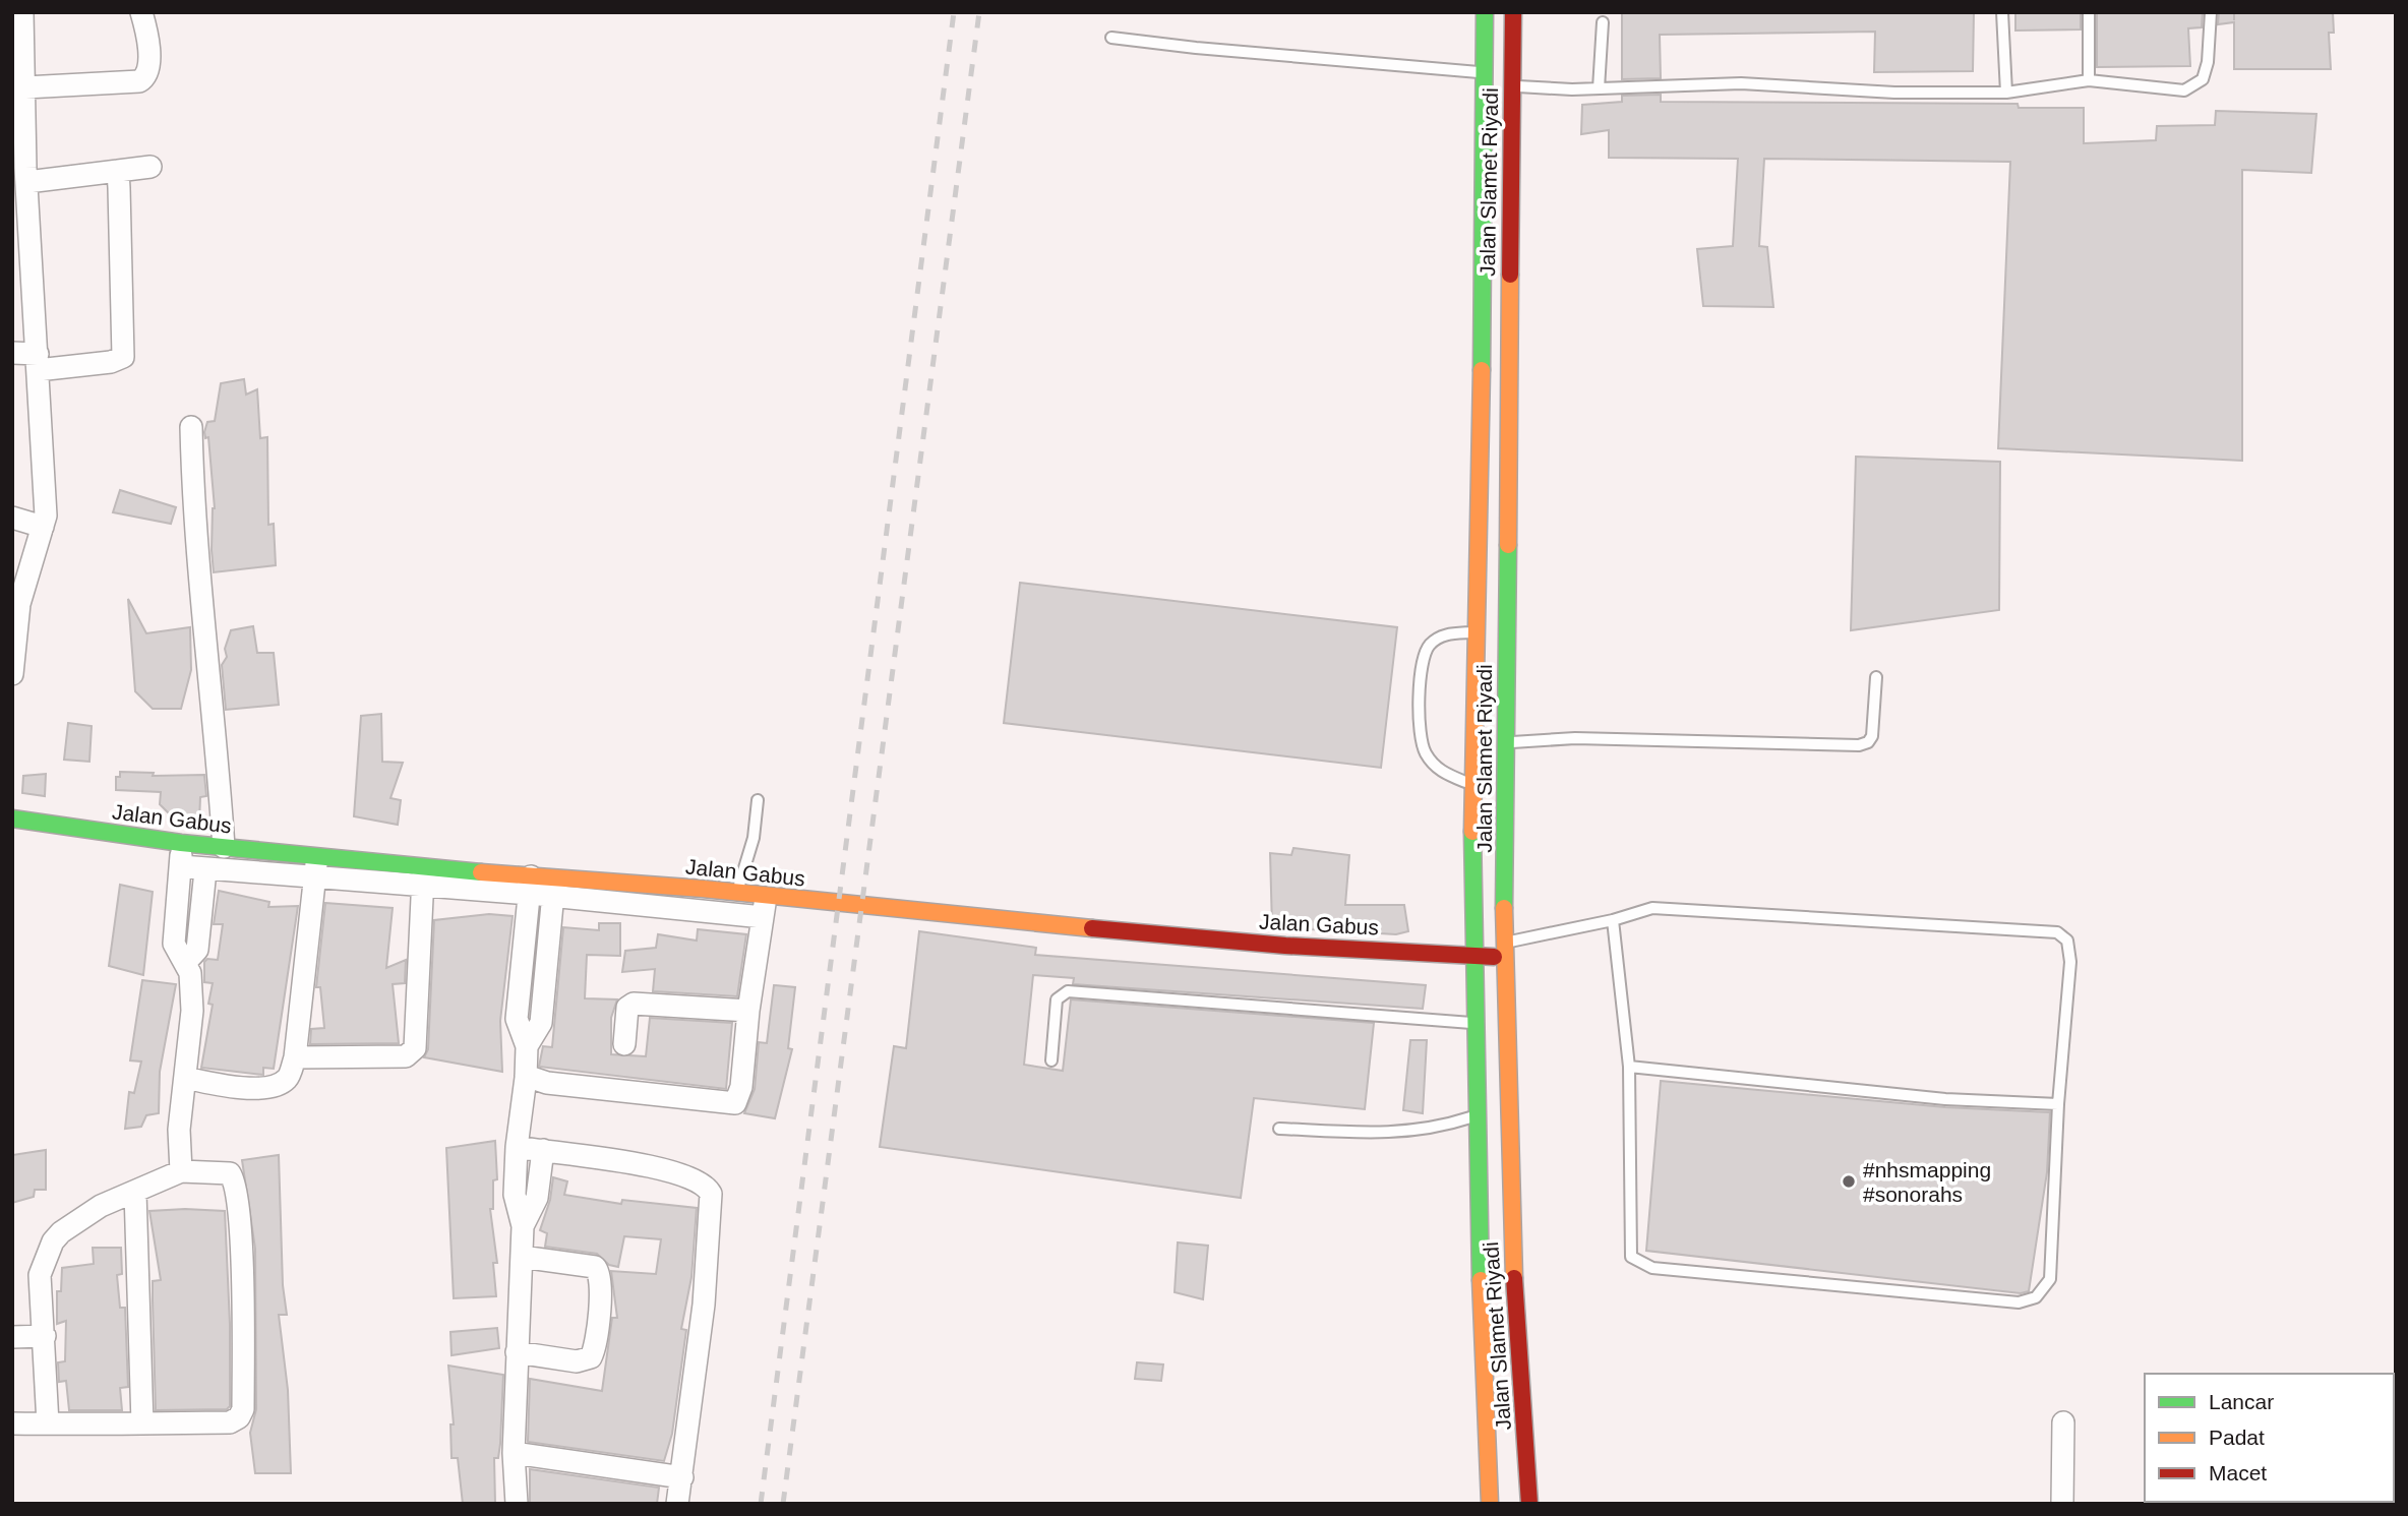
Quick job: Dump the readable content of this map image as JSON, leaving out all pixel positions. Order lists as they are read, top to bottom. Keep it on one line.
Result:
{"streets":{"main road":["Jalan Slamet Riyadi","Jalan Gabus"]},"crossings":[["Jalan Slamet Riyadi","Jalan Gabus"]],"places":["#nhsmapping #sonorahs"],"legend":["Lancar","Padat","Macet"]}
